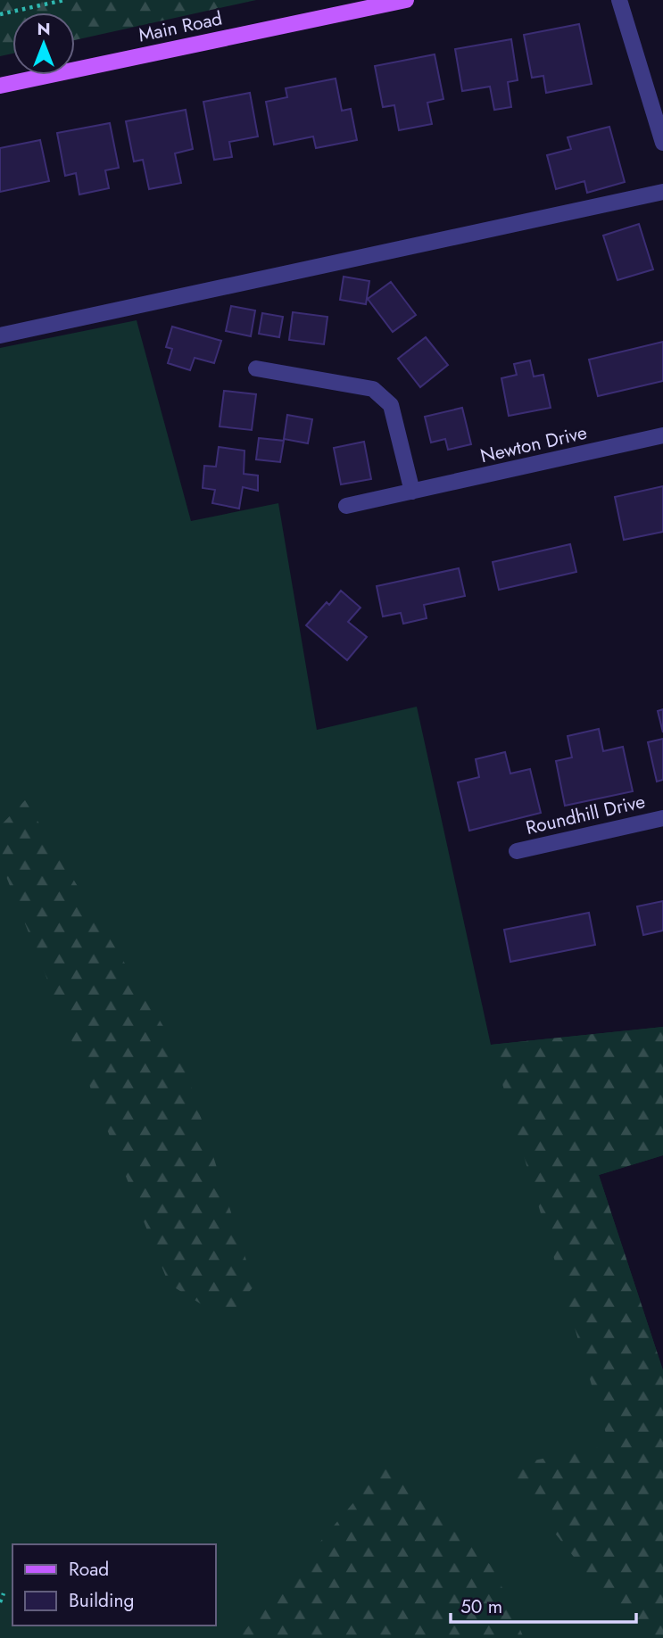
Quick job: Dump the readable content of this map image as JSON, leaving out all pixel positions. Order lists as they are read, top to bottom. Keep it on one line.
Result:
{"streets":{"main road":["Main Road"],"street":["Newton Drive","Roundhill Drive"]},"legend":["Road","Building"],"scale_bar":"50 m","north":"top"}
